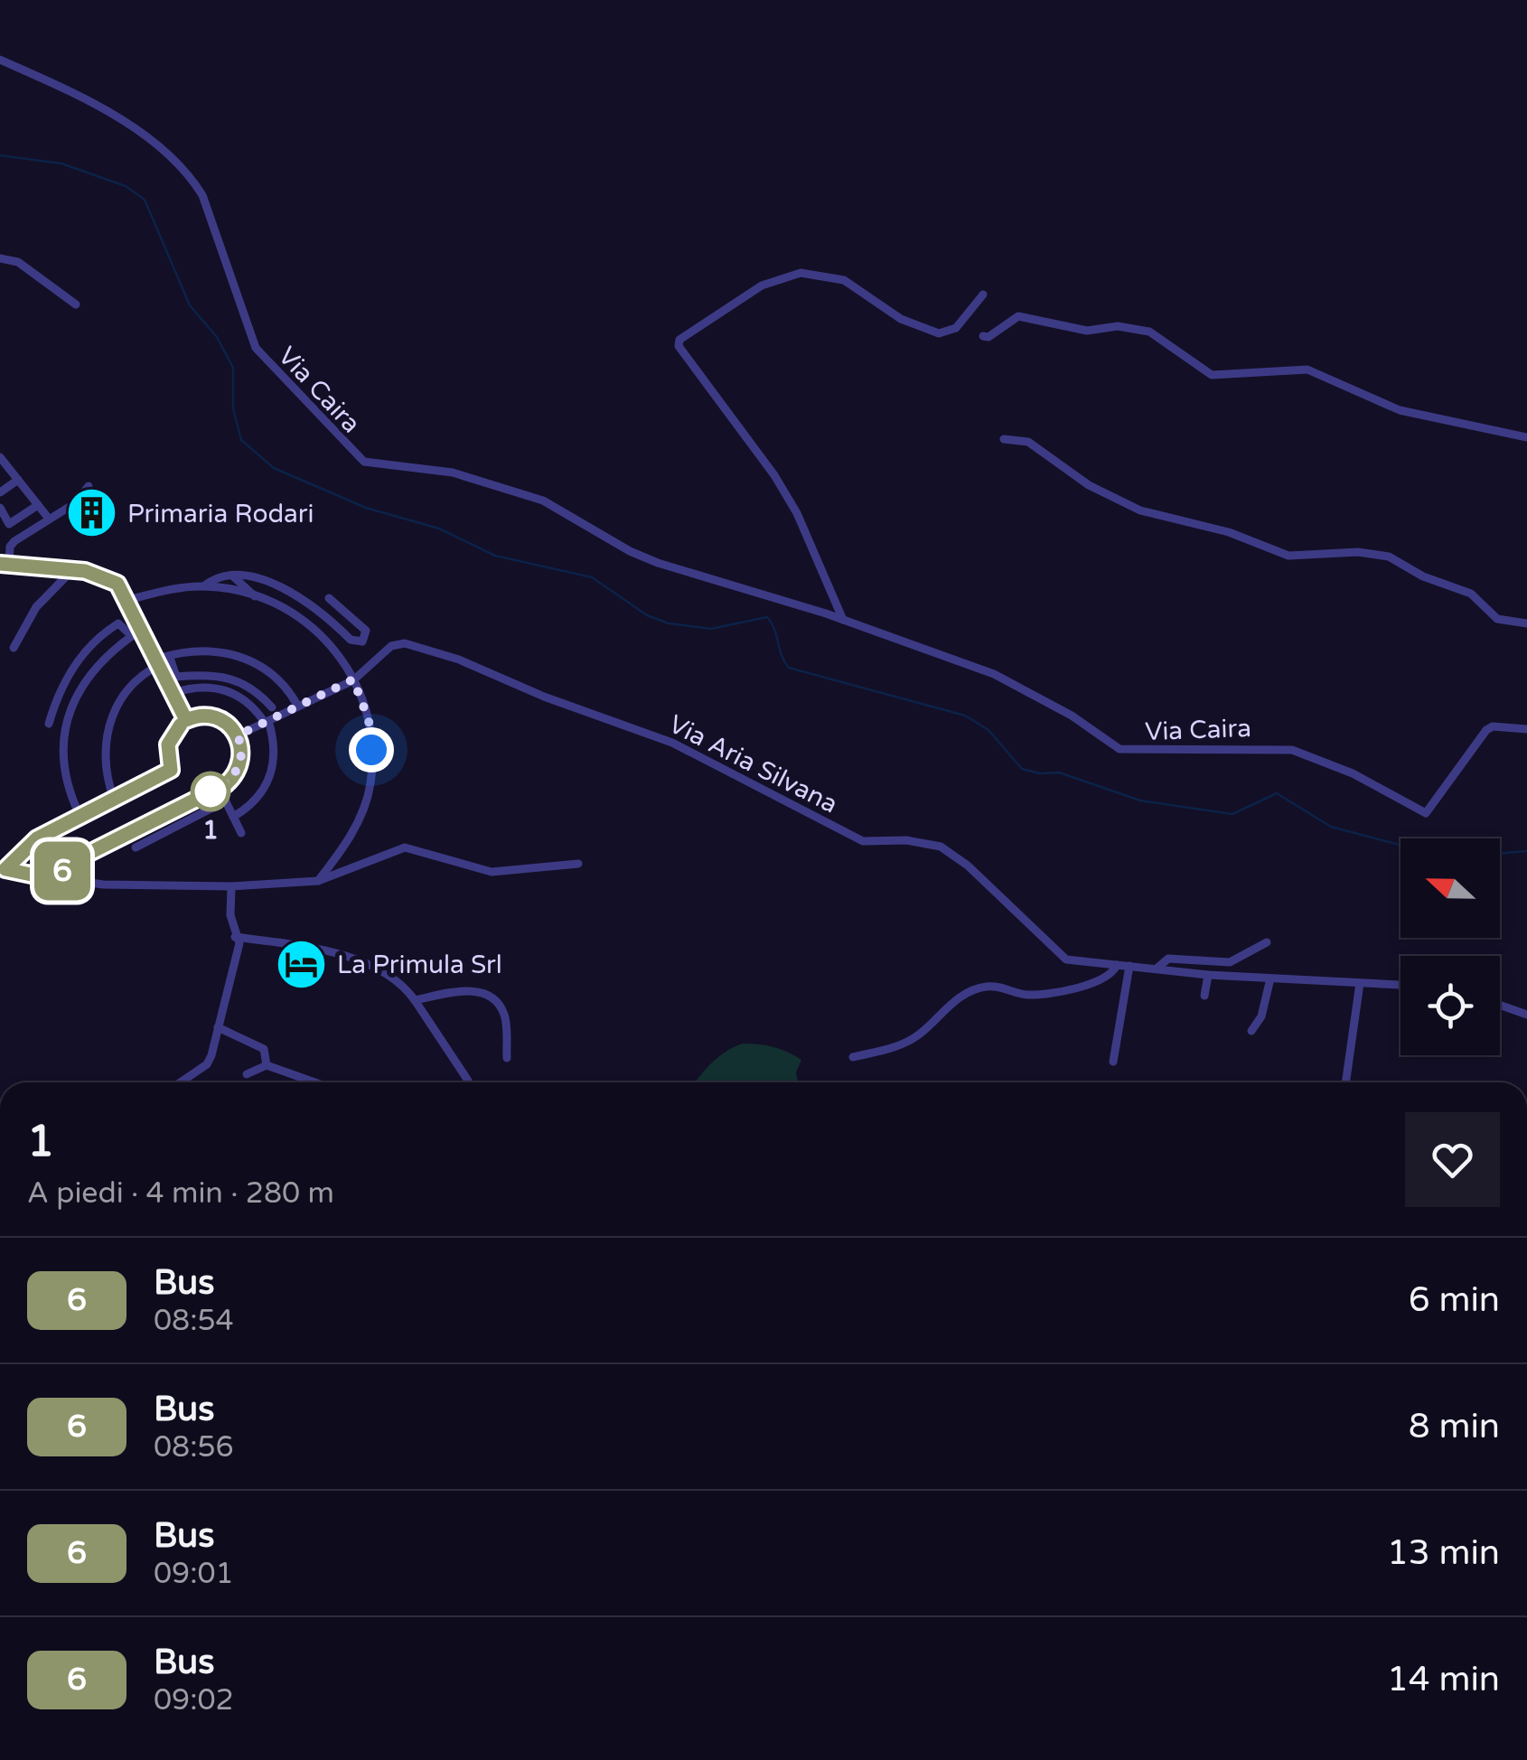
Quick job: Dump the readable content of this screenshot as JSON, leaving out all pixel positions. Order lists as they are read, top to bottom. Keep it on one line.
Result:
{"streets":{"street":["Via Caira","Via Aria Silvana"]},"places":{"building":["Primaria Rodari"],"other":["1"],"hotel":["La Primula Srl"]},"lines":["bus line 6"],"north":"left","page":{"on_map":"6","heading":["1","A piedi · 4 min · 280 m"],"list":[{"mark":"6","name":"Bus","note":"08:54","value":"6 min"},{"mark":"6","name":"Bus","note":"08:56","value":"8 min"},{"mark":"6","name":"Bus","note":"09:01","value":"13 min"},{"mark":"6","name":"Bus","note":"09:02","value":"14 min"}]}}
